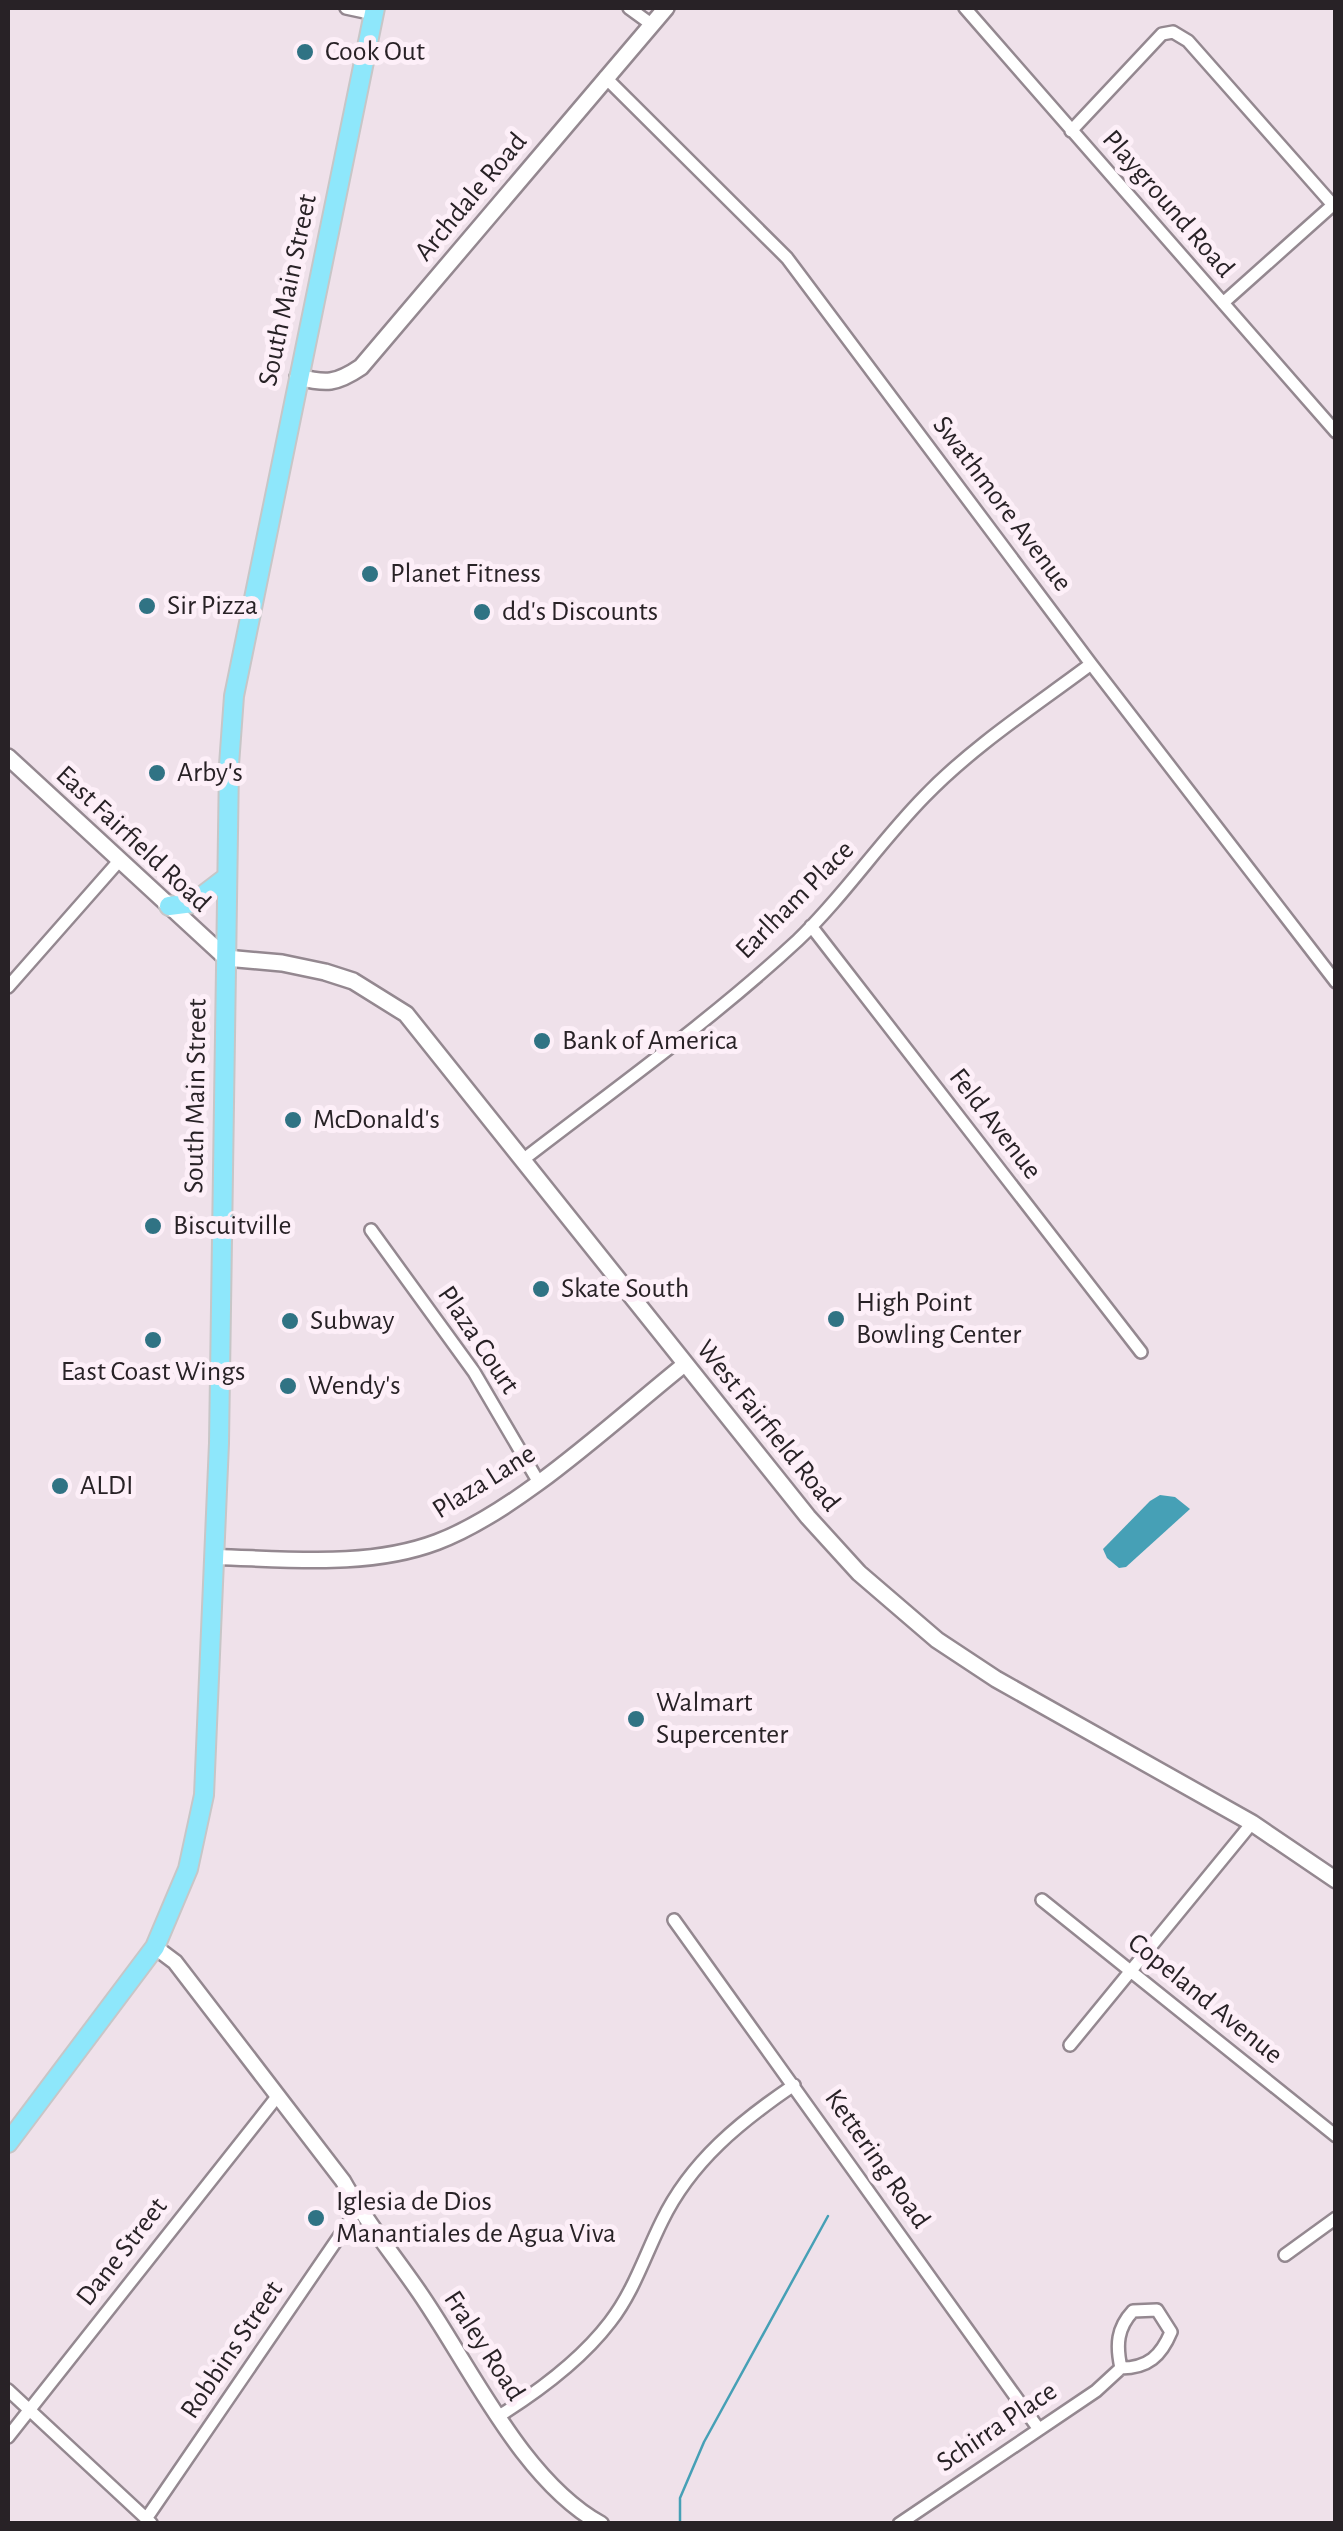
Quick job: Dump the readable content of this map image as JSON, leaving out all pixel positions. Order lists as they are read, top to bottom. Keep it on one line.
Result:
{"streets":{"main road":["Archdale Road","South Main Street","East Fairfield Road","West Fairfield Road"],"street":["Playground Road","Swathmore Avenue","Earlham Place","Feld Avenue","Plaza Court","Plaza Lane","Copeland Avenue","Kettering Road","Dane Street","Fraley Road","Robbins Street","Schirra Place"]},"crossings":[["Archdale Road","South Main Street"],["Archdale Road","Swathmore Avenue"],["South Main Street","East Fairfield Road"],["South Main Street","West Fairfield Road"],["South Main Street","Plaza Lane"],["South Main Street","Fraley Road"],["Swathmore Avenue","Earlham Place"],["East Fairfield Road","West Fairfield Road"],["Earlham Place","Feld Avenue"],["Earlham Place","West Fairfield Road"],["Plaza Court","Plaza Lane"],["West Fairfield Road","Plaza Lane"],["Kettering Road","Schirra Place"],["Dane Street","Fraley Road"],["Fraley Road","Robbins Street"]],"places":["Cook Out","Planet Fitness","Sir Pizza","dd's Discounts","Arby's","Bank of America","McDonald's","Biscuitville","Skate South","High Point Bowling Center","Subway","East Coast Wings","Wendy's","ALDI","Walmart Supercenter","Iglesia de Dios Manantiales de Agua Viva"]}
